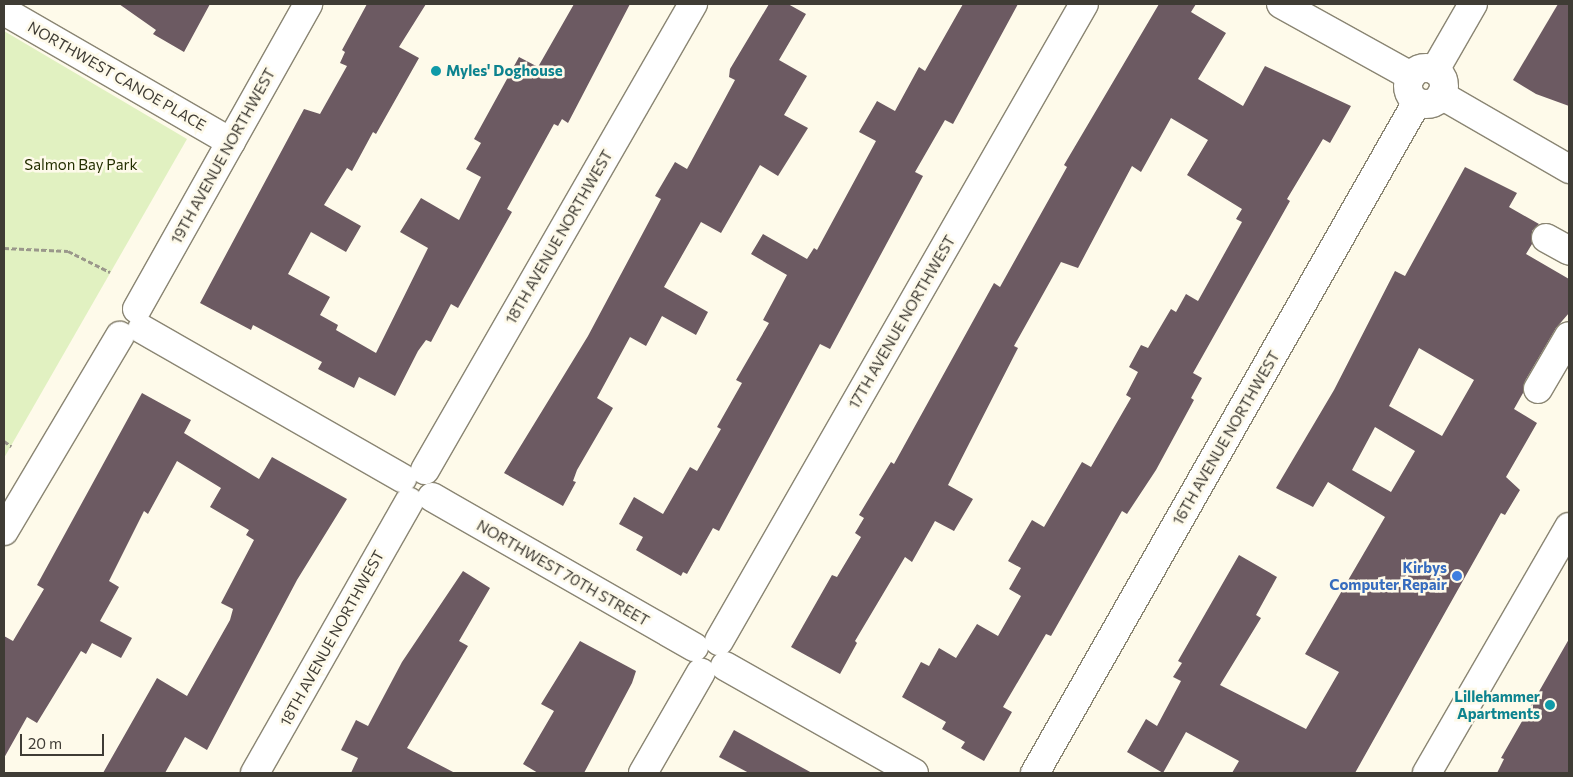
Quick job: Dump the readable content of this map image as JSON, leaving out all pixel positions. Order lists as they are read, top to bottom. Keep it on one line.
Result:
{"streets":{"street":["NORTHWEST CANOE PLACE","19TH AVENUE NORTHWEST","18TH AVENUE NORTHWEST","17TH AVENUE NORTHWEST","16TH AVENUE NORTHWEST","NORTHWEST 70TH STREET"]},"crossings":[["NORTHWEST CANOE PLACE","19TH AVENUE NORTHWEST"],["19TH AVENUE NORTHWEST","NORTHWEST 70TH STREET"],["18TH AVENUE NORTHWEST","NORTHWEST 70TH STREET"],["17TH AVENUE NORTHWEST","NORTHWEST 70TH STREET"]],"parks":["Salmon Bay Park"],"places":["Myles' Doghouse","Kirbys Computer Repair","Lillehammer Apartments"],"scale_bar":"20 m"}
